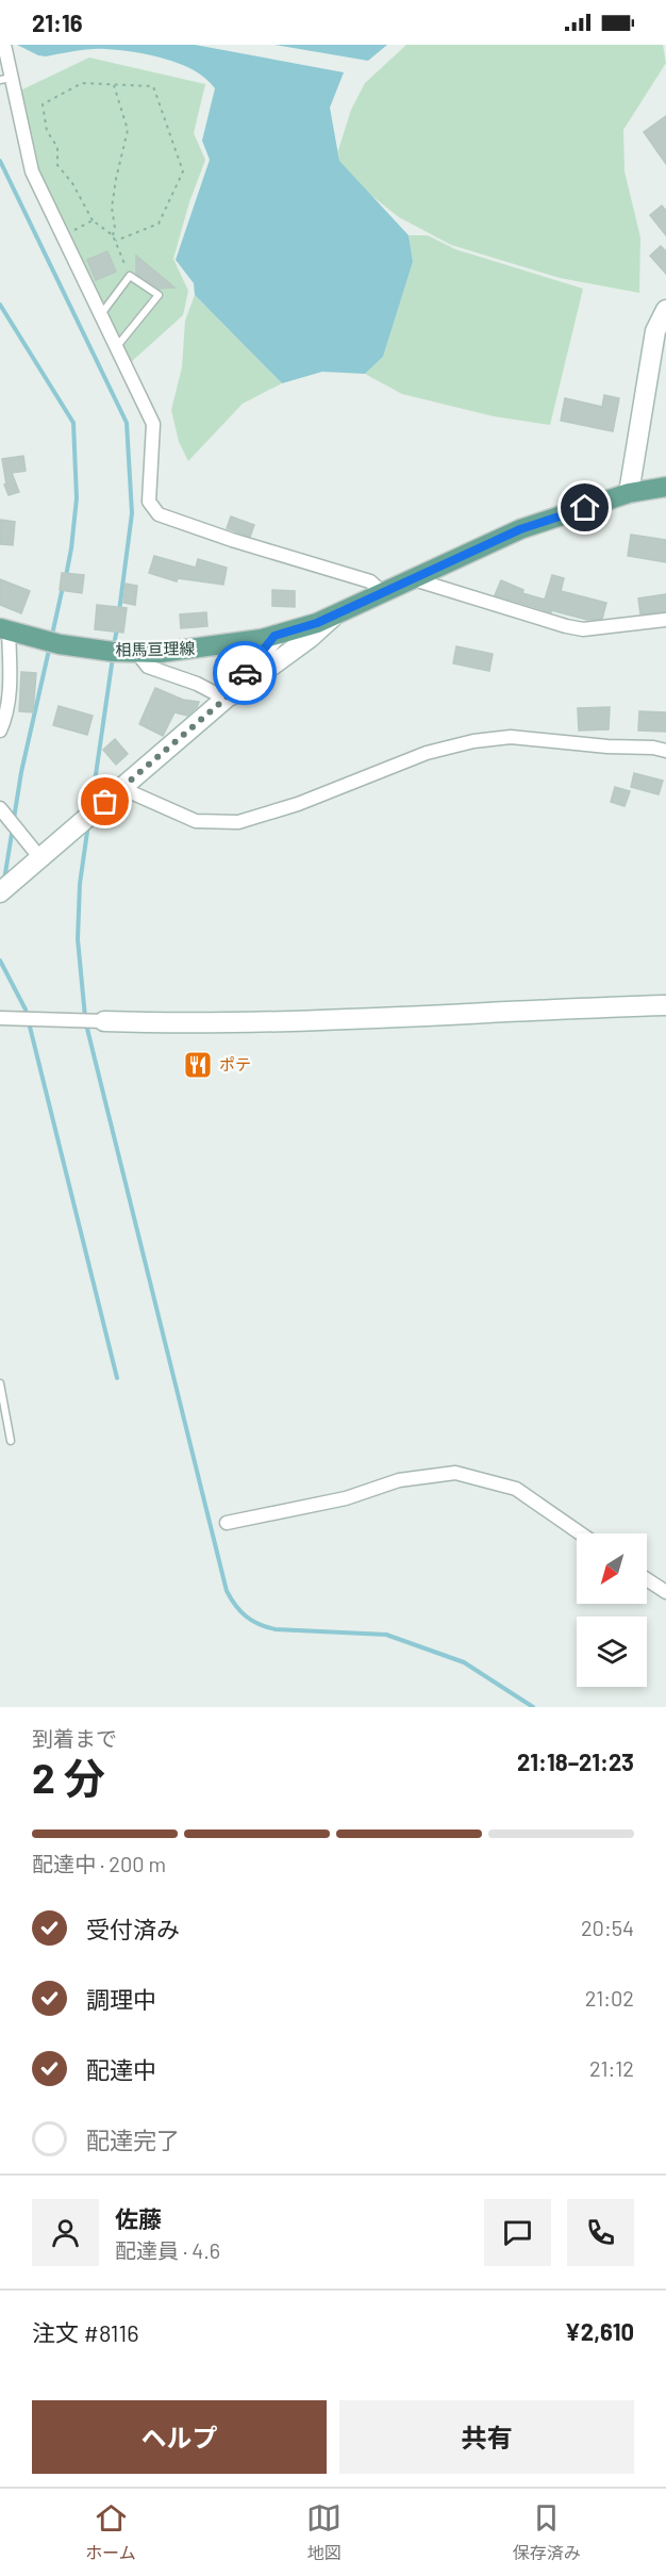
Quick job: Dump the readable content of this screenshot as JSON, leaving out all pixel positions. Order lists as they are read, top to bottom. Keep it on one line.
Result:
{"streets":{"main road":["相馬亘理線"]},"places":{"restaurant":["ポテ"]},"north":"bottom left","page":{"status":"21:16","heading":["2 分","到着まで","21:18–21:23"],"panel":["佐藤","配達員 · 4.6","注文 #8116","¥2,610"],"bar":"配達中 · 200 m","list":[["受付済み","20:54"],["調理中","21:02"],["配達中","21:12"],"配達完了"],"buttons":["ヘルプ","共有"],"tabs":["ホーム","地図","保存済み"]}}
